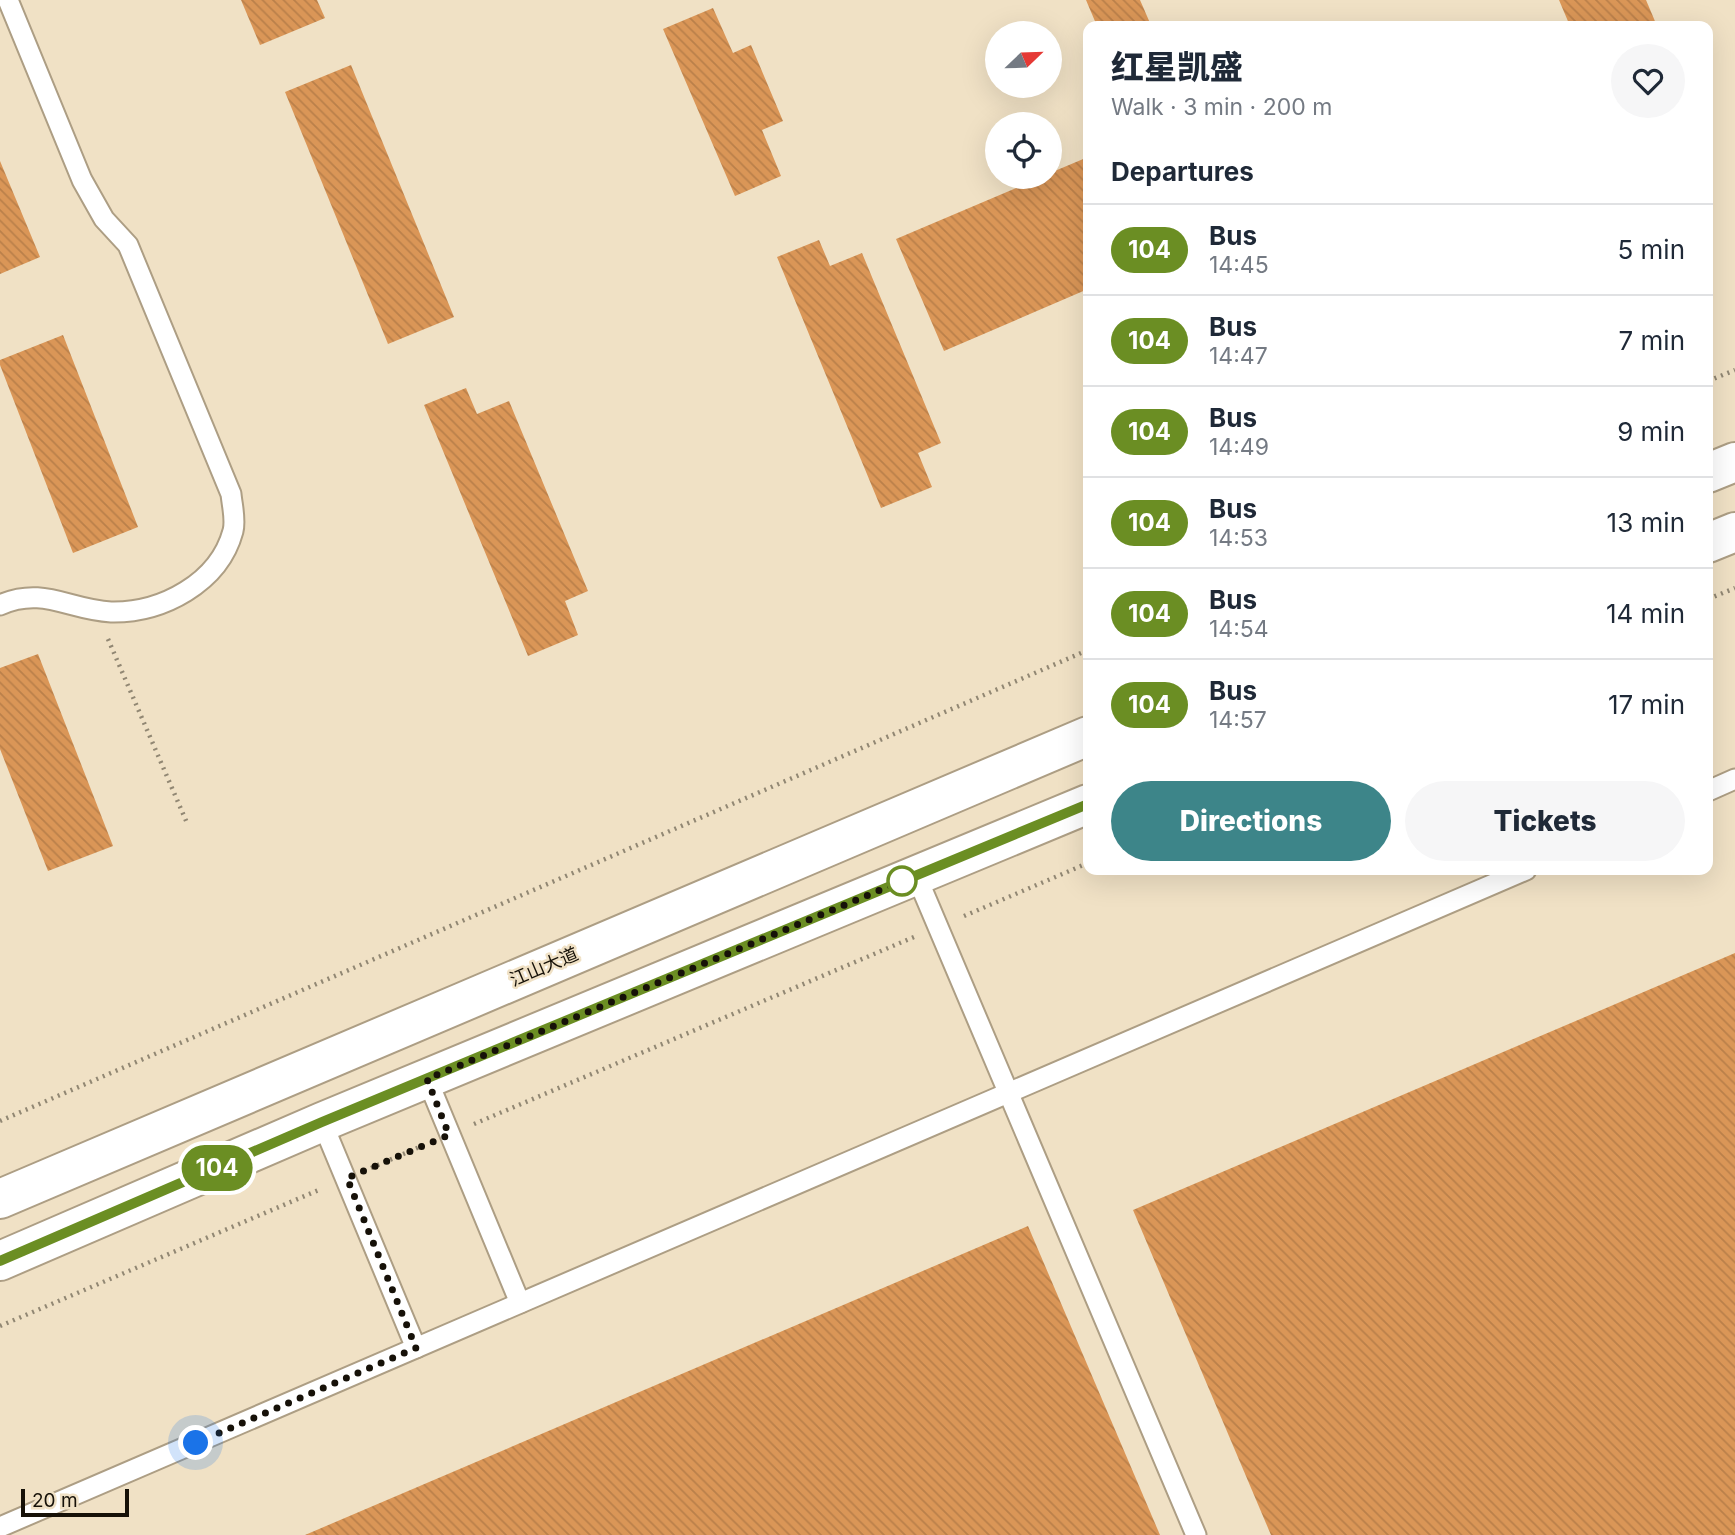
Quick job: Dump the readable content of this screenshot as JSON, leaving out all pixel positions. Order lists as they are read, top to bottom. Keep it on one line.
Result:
{"streets":{"main road":["江山大道"]},"lines":["bus line 104"],"scale_bar":"20 m","north":"top right","page":{"on_map":"104","heading":[["红星凯盛","Walk · 3 min · 200 m"],"Departures"],"list":[{"mark":"104","name":"Bus","note":"14:45","value":"5 min"},{"mark":"104","name":"Bus","note":"14:47","value":"7 min"},{"mark":"104","name":"Bus","note":"14:49","value":"9 min"},{"mark":"104","name":"Bus","note":"14:53","value":"13 min"},{"mark":"104","name":"Bus","note":"14:54","value":"14 min"},{"mark":"104","name":"Bus","note":"14:57","value":"17 min"}],"buttons":["Directions","Tickets"],"scale":"20 m"}}
